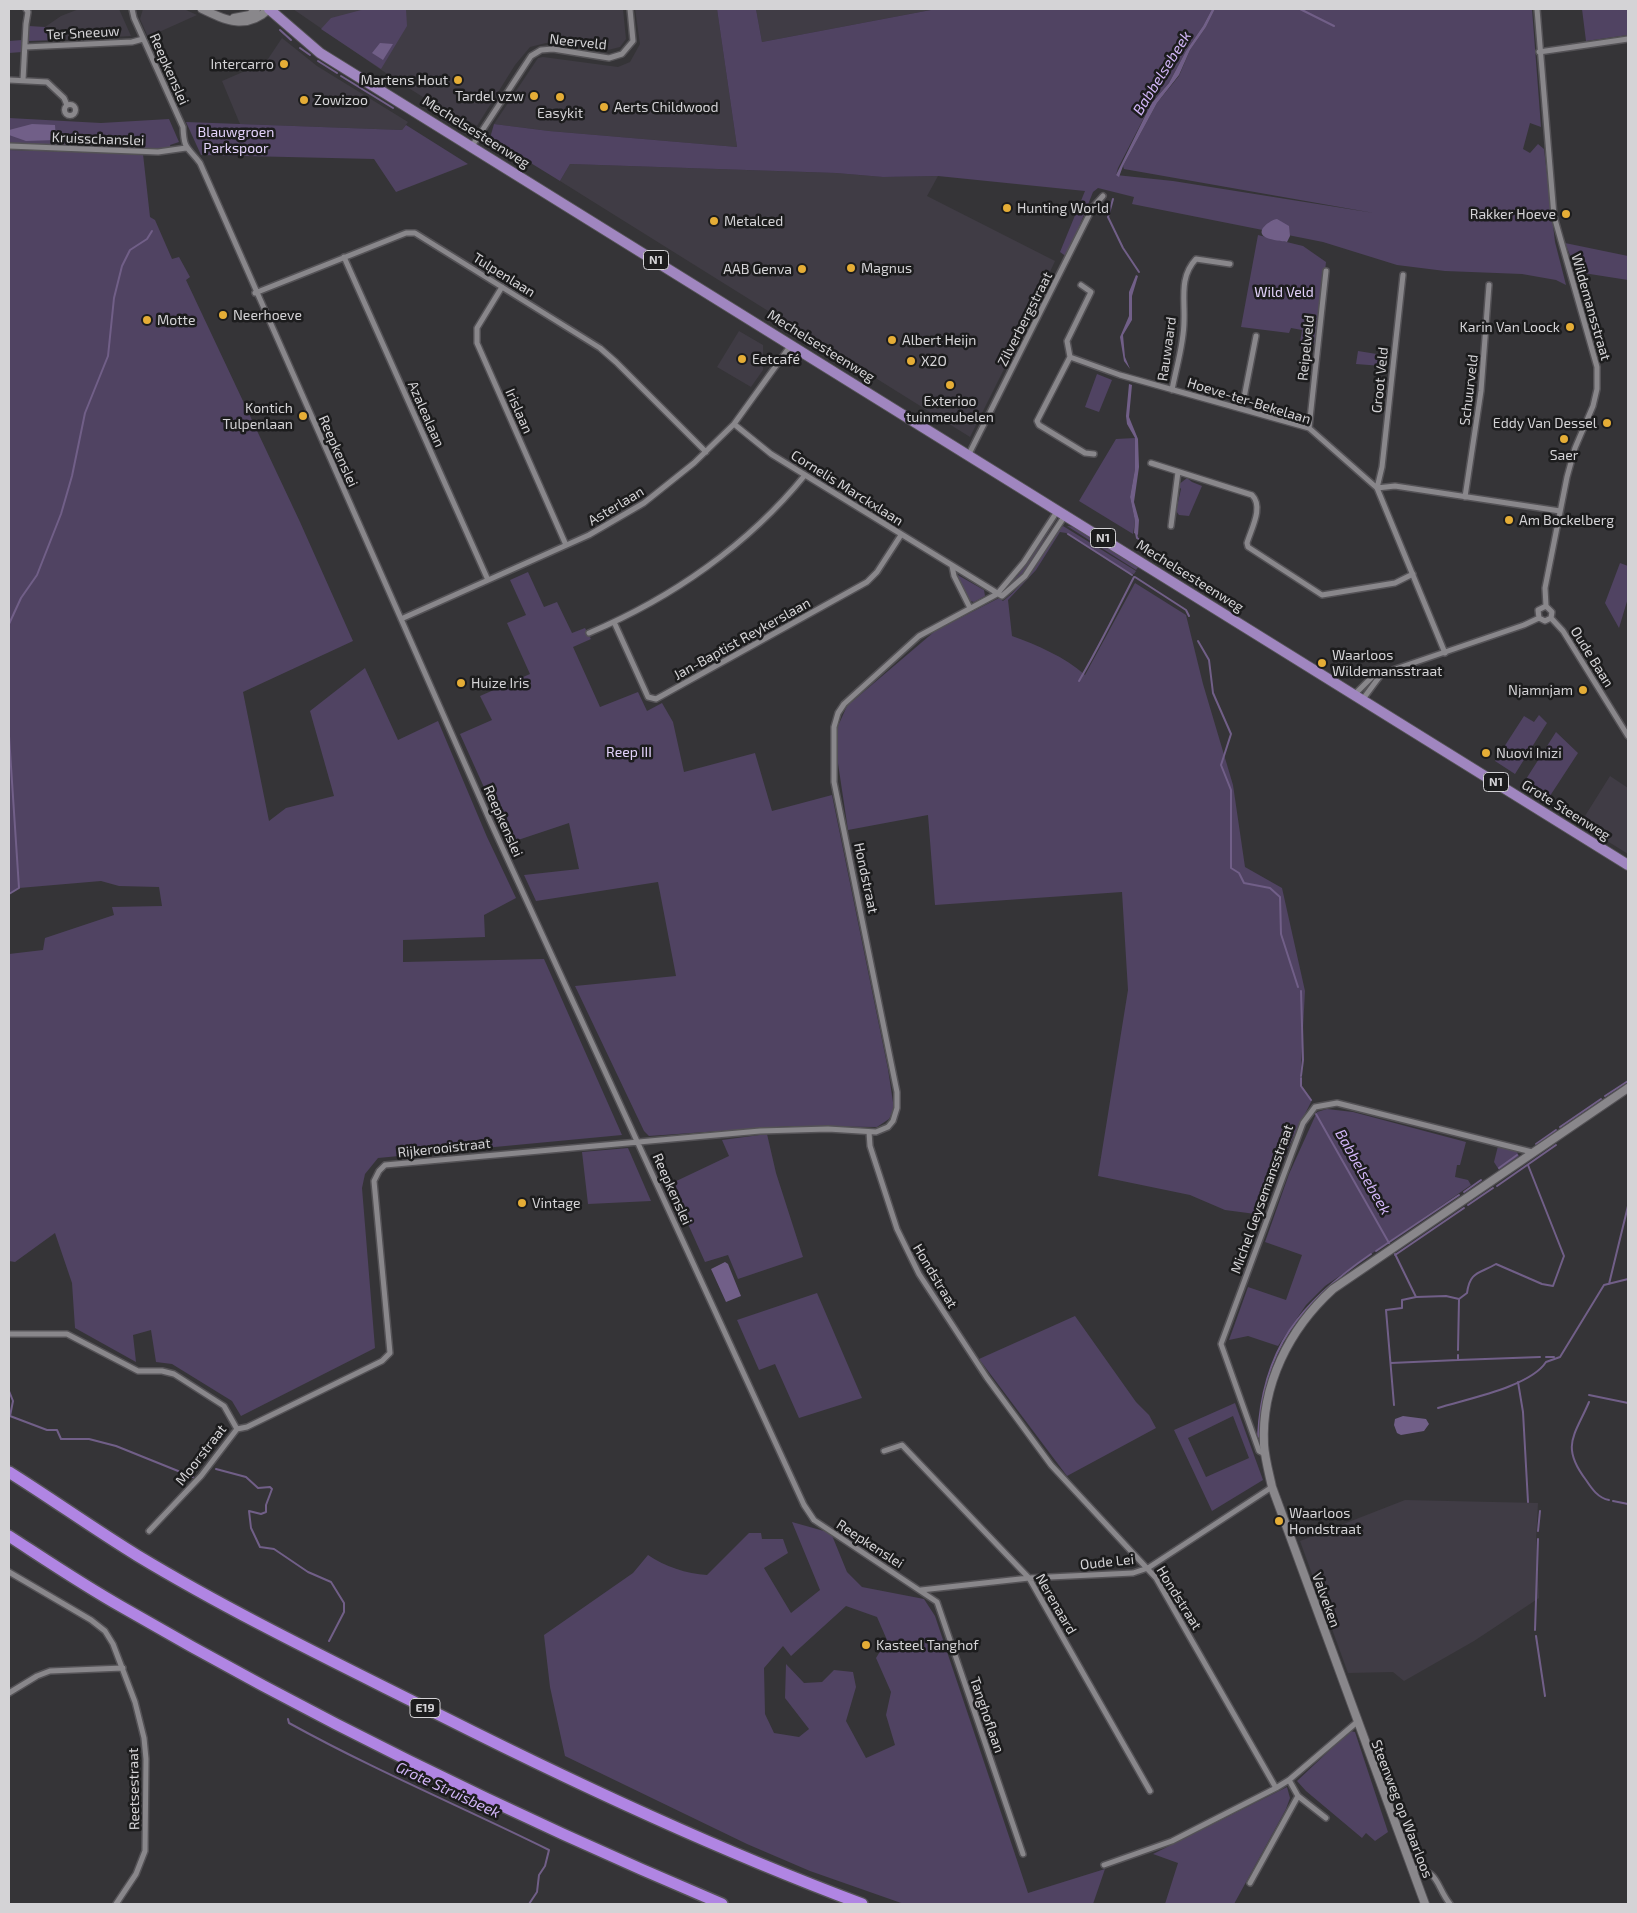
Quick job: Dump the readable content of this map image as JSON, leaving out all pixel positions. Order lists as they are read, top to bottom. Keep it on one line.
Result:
{"streets":{"highway":["E19"],"main road":["Mechelsesteenweg","N1","Grote Steenweg"],"street":["Ter Sneeuw","Neerveld","Reepkenslei","Kruisschanslei","Tulpenlaan","Wildemansstraat","Zilverbergstraat","Reipelveld","Rauwaard","Groot Veld","Schuurveld","Hoeve-ter-Bekelaan","Irislaan","Azalealaan","Cornelis Marckxlaan","Asterlaan","Jan-Baptist Reykerslaan","Oude Baan","Hondstraat","Rijkerooistraat","Michel Geysemansstraat","Moorstraat","Oude Lei","Valveken","Nerenaard","Tanghoflaan","Reetsestraat","Steenweg op Waarloos"]},"crossings":[["Ter Sneeuw","Reepkenslei"],["Neerveld","Mechelsesteenweg"],["Reepkenslei","Kruisschanslei"],["Reepkenslei","Tulpenlaan"],["Reepkenslei","Asterlaan"],["Reepkenslei","Rijkerooistraat"],["Reepkenslei","Oude Lei"],["Reepkenslei","Tanghoflaan"],["Mechelsesteenweg","Zilverbergstraat"],["Mechelsesteenweg","Asterlaan"],["Mechelsesteenweg","Grote Steenweg"],["Mechelsesteenweg","Hondstraat"],["Tulpenlaan","Irislaan"],["Tulpenlaan","Azalealaan"],["Tulpenlaan","Asterlaan"],["Wildemansstraat","Oude Baan"],["Reipelveld","Hoeve-ter-Bekelaan"],["Rauwaard","Hoeve-ter-Bekelaan"],["Groot Veld","Hoeve-ter-Bekelaan"],["Irislaan","Asterlaan"],["Azalealaan","Asterlaan"],["Cornelis Marckxlaan","Asterlaan"],["Cornelis Marckxlaan","Jan-Baptist Reykerslaan"],["Cornelis Marckxlaan","Hondstraat"],["Hondstraat","Rijkerooistraat"],["Hondstraat","Oude Lei"],["Rijkerooistraat","Moorstraat"],["Michel Geysemansstraat","Oude Lei"],["Michel Geysemansstraat","Valveken"],["Oude Lei","Valveken"],["Oude Lei","Nerenaard"],["Oude Lei","Tanghoflaan"],["Valveken","Steenweg op Waarloos"]],"water":["Babbelsebeek","Grote Struisbeek"],"parks":["Blauwgroen Parkspoor","Wild Veld","Reep III"],"places":["Intercarro","Martens Hout","Tardel vzw","Easykit","Zowizoo","Aerts Childwood","Hunting World","Rakker Hoeve","Metalced","Magnus","AAB Genva","Neerhoeve","Motte","Karin Van Loock","Albert Heijn","Eetcafé","X2O","Exterioo tuinmeubelen","Kontich Tulpenlaan","Eddy Van Dessel","Saer","Am Bockelberg","Waarloos Wildemansstraat","Huize Iris","Njamnjam","Nuovi Inizi","Vintage","Waarloos Hondstraat","Kasteel Tanghof"]}
